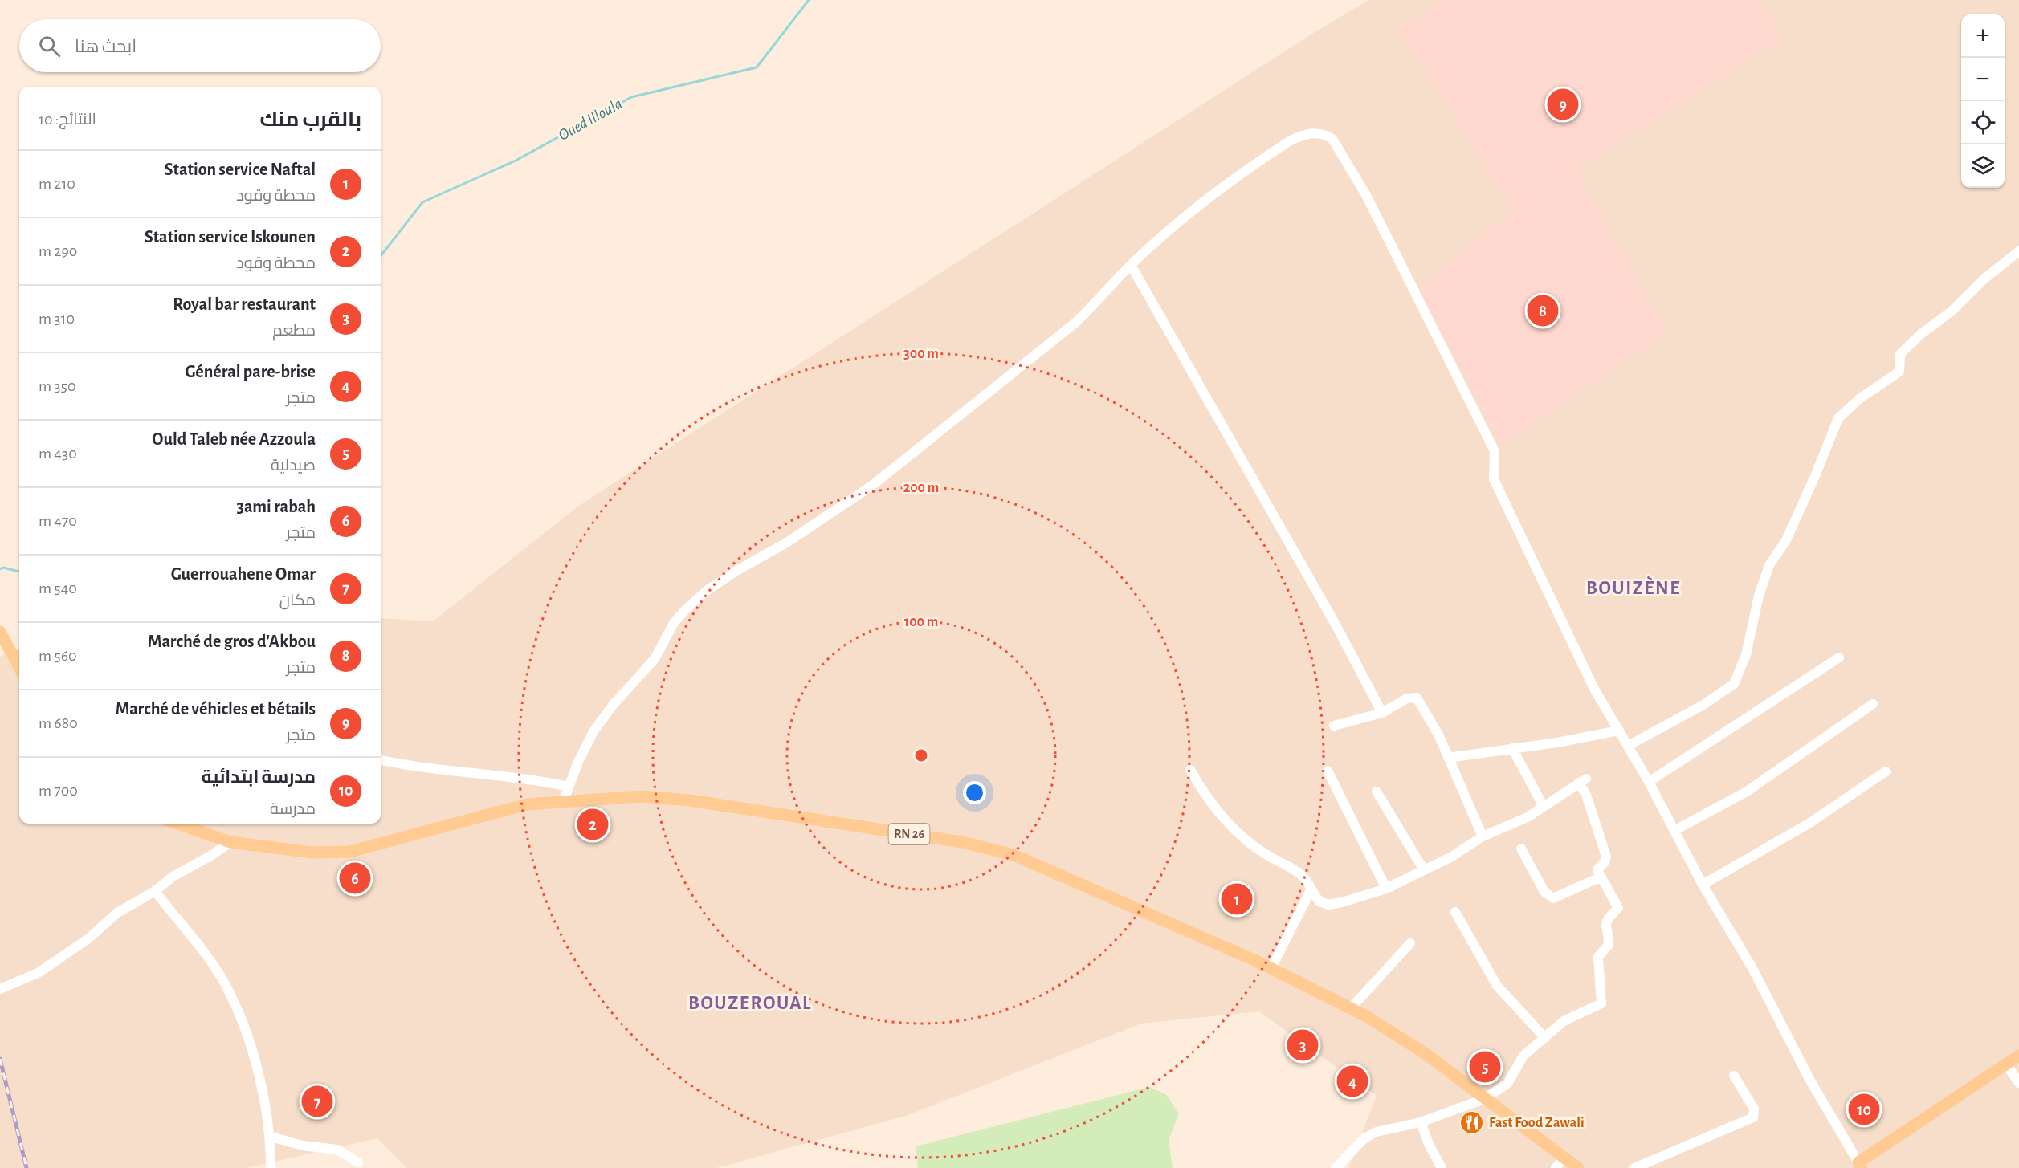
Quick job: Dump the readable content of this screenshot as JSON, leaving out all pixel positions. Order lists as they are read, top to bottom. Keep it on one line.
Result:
{"streets":{"main road":["RN 26"]},"districts":["BOUIZÈNE","BOUZEROUAL"],"water":["Oued Illoula"],"places":{"restaurant":["Fast Food Zawali"]},"page":{"map_buttons":["+","−"],"search":"ابحث هنا","pins":["9","8","2","6","1","3","5","4","7","10"],"heading":["بالقرب منك","النتائج: 10"],"list":[{"mark":"1","name":"Station service Naftal","note":"محطة وقود","value":"210 m"},{"mark":"2","name":"Station service Iskounen","note":"محطة وقود","value":"290 m"},{"mark":"3","name":"Royal bar restaurant","note":"مطعم","value":"310 m"},{"mark":"4","name":"Général pare-brise","note":"متجر","value":"350 m"},{"mark":"5","name":"Ould Taleb née Azzoula","note":"صيدلية","value":"430 m"},{"mark":"6","name":"3ami rabah","note":"متجر","value":"470 m"},{"mark":"7","name":"Guerrouahene Omar","note":"مكان","value":"540 m"},{"mark":"8","name":"Marché de gros d'Akbou","note":"متجر","value":"560 m"},{"mark":"9","name":"Marché de véhicles et bétails","note":"متجر","value":"680 m"},{"mark":"10","name":"مدرسة ابتدائية","note":"مدرسة","value":"700 m"}]},"rings":["300 m","200 m","100 m"]}
